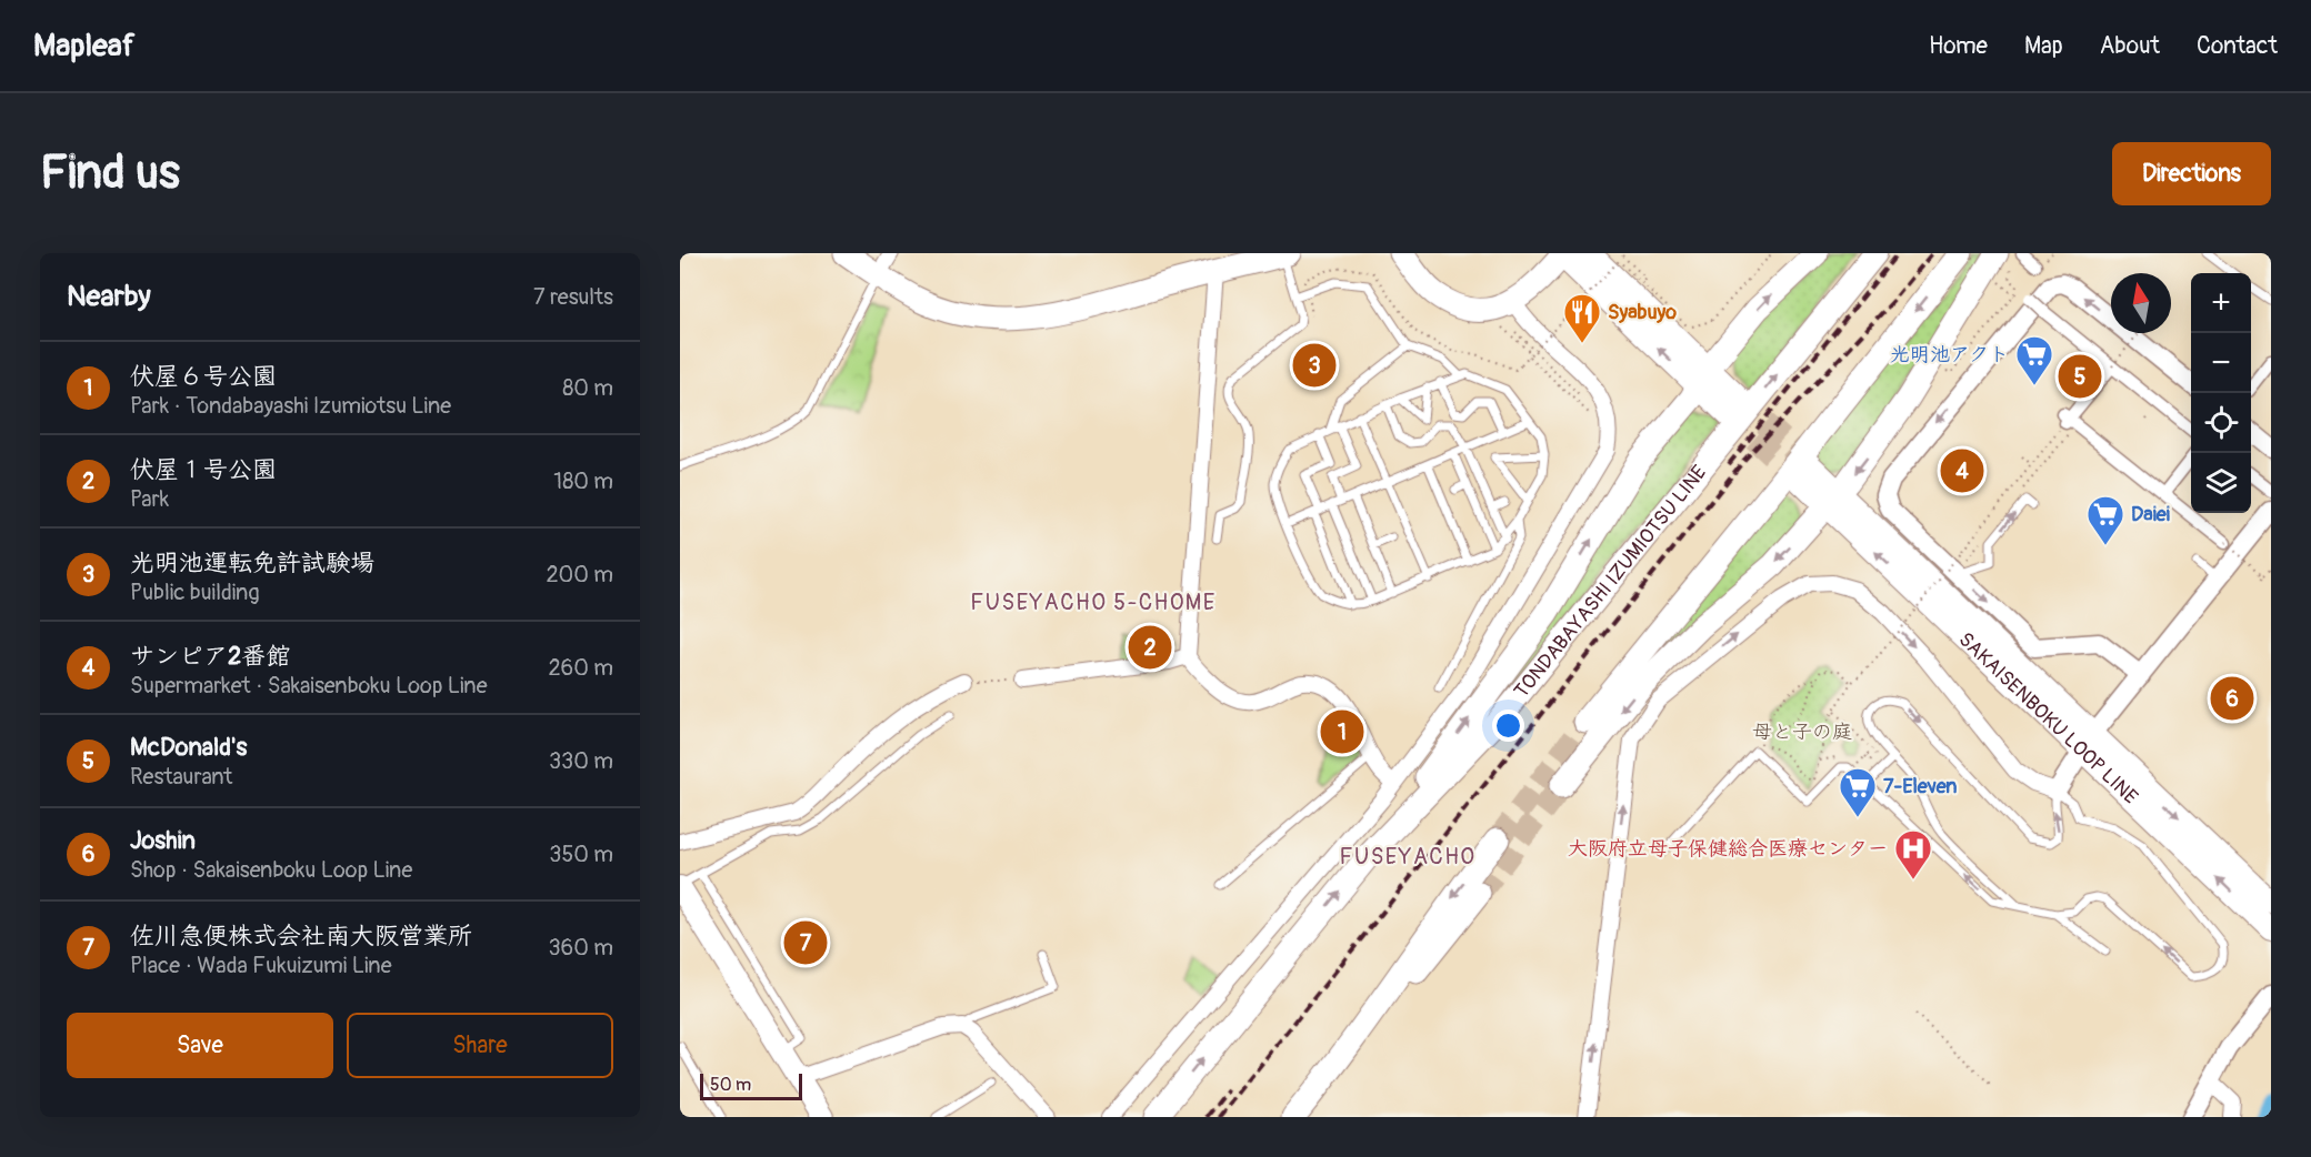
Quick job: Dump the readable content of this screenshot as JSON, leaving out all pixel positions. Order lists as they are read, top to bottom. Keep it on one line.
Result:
{"streets":{"main road":["TONDABAYASHI IZUMIOTSU LINE","SAKAISENBOKU LOOP LINE"]},"districts":["FUSEYACHO 5-CHOME","FUSEYACHO"],"parks":["母と子の庭"],"places":{"restaurant":["Syabuyo"],"supermarket":["光明池アクト","Daiei","7-Eleven"],"hospital":["大阪府立母子保健総合医療センター"]},"scale_bar":"50 m","north":"top","page":{"header":"Mapleaf","nav":["Home","Map","About","Contact"],"buttons":["Directions",["Save","Share"]],"title":"Find us","heading":["Nearby","7 results"],"map_buttons":["+","−"],"list":[{"mark":"1","name":"伏屋６号公園","note":"Park · Tondabayashi Izumiotsu Line","value":"80 m"},{"mark":"2","name":"伏屋１号公園","note":"Park","value":"180 m"},{"mark":"3","name":"光明池運転免許試験場","note":"Public building","value":"200 m"},{"mark":"4","name":"サンピア2番館","note":"Supermarket · Sakaisenboku Loop Line","value":"260 m"},{"mark":"5","name":"McDonald's","note":"Restaurant","value":"330 m"},{"mark":"6","name":"Joshin","note":"Shop · Sakaisenboku Loop Line","value":"350 m"},{"mark":"7","name":"佐川急便株式会社南大阪営業所","note":"Place · Wada Fukuizumi Line","value":"360 m"}],"pins":["3","5","4","2","6","1","7"],"scale":"50 m"}}
